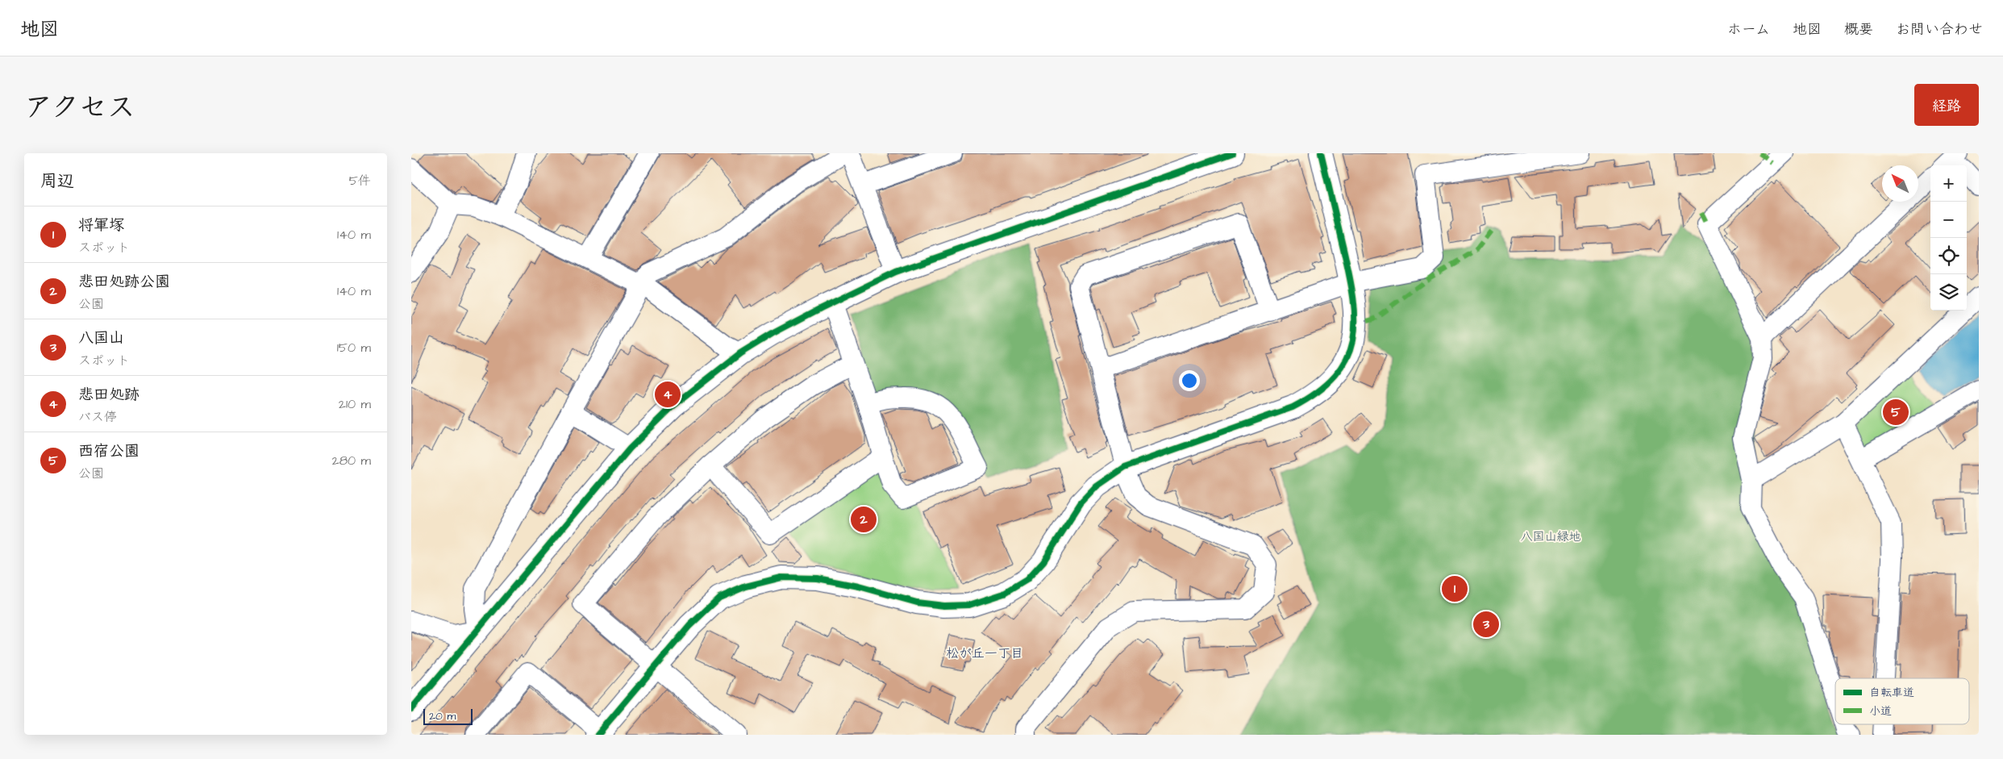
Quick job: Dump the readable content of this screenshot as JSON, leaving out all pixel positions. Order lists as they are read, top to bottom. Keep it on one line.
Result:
{"districts":["松が丘一丁目"],"parks":["八国山緑地"],"legend":["自転車道","小道"],"scale_bar":"20 m","north":"top left","page":{"header":"地図","nav":["ホーム","地図","概要","お問い合わせ"],"title":"アクセス","buttons":"経路","heading":["周辺","5件"],"map_buttons":["+","−"],"list":[{"mark":"1","name":"将軍塚","note":"スポット","value":"140 m"},{"mark":"2","name":"悲田処跡公園","note":"公園","value":"140 m"},{"mark":"3","name":"八国山","note":"スポット","value":"150 m"},{"mark":"4","name":"悲田処跡","note":"バス停","value":"210 m"},{"mark":"5","name":"西宿公園","note":"公園","value":"280 m"}],"pins":["4","5","2","1","3"],"scale":"20 m"}}
